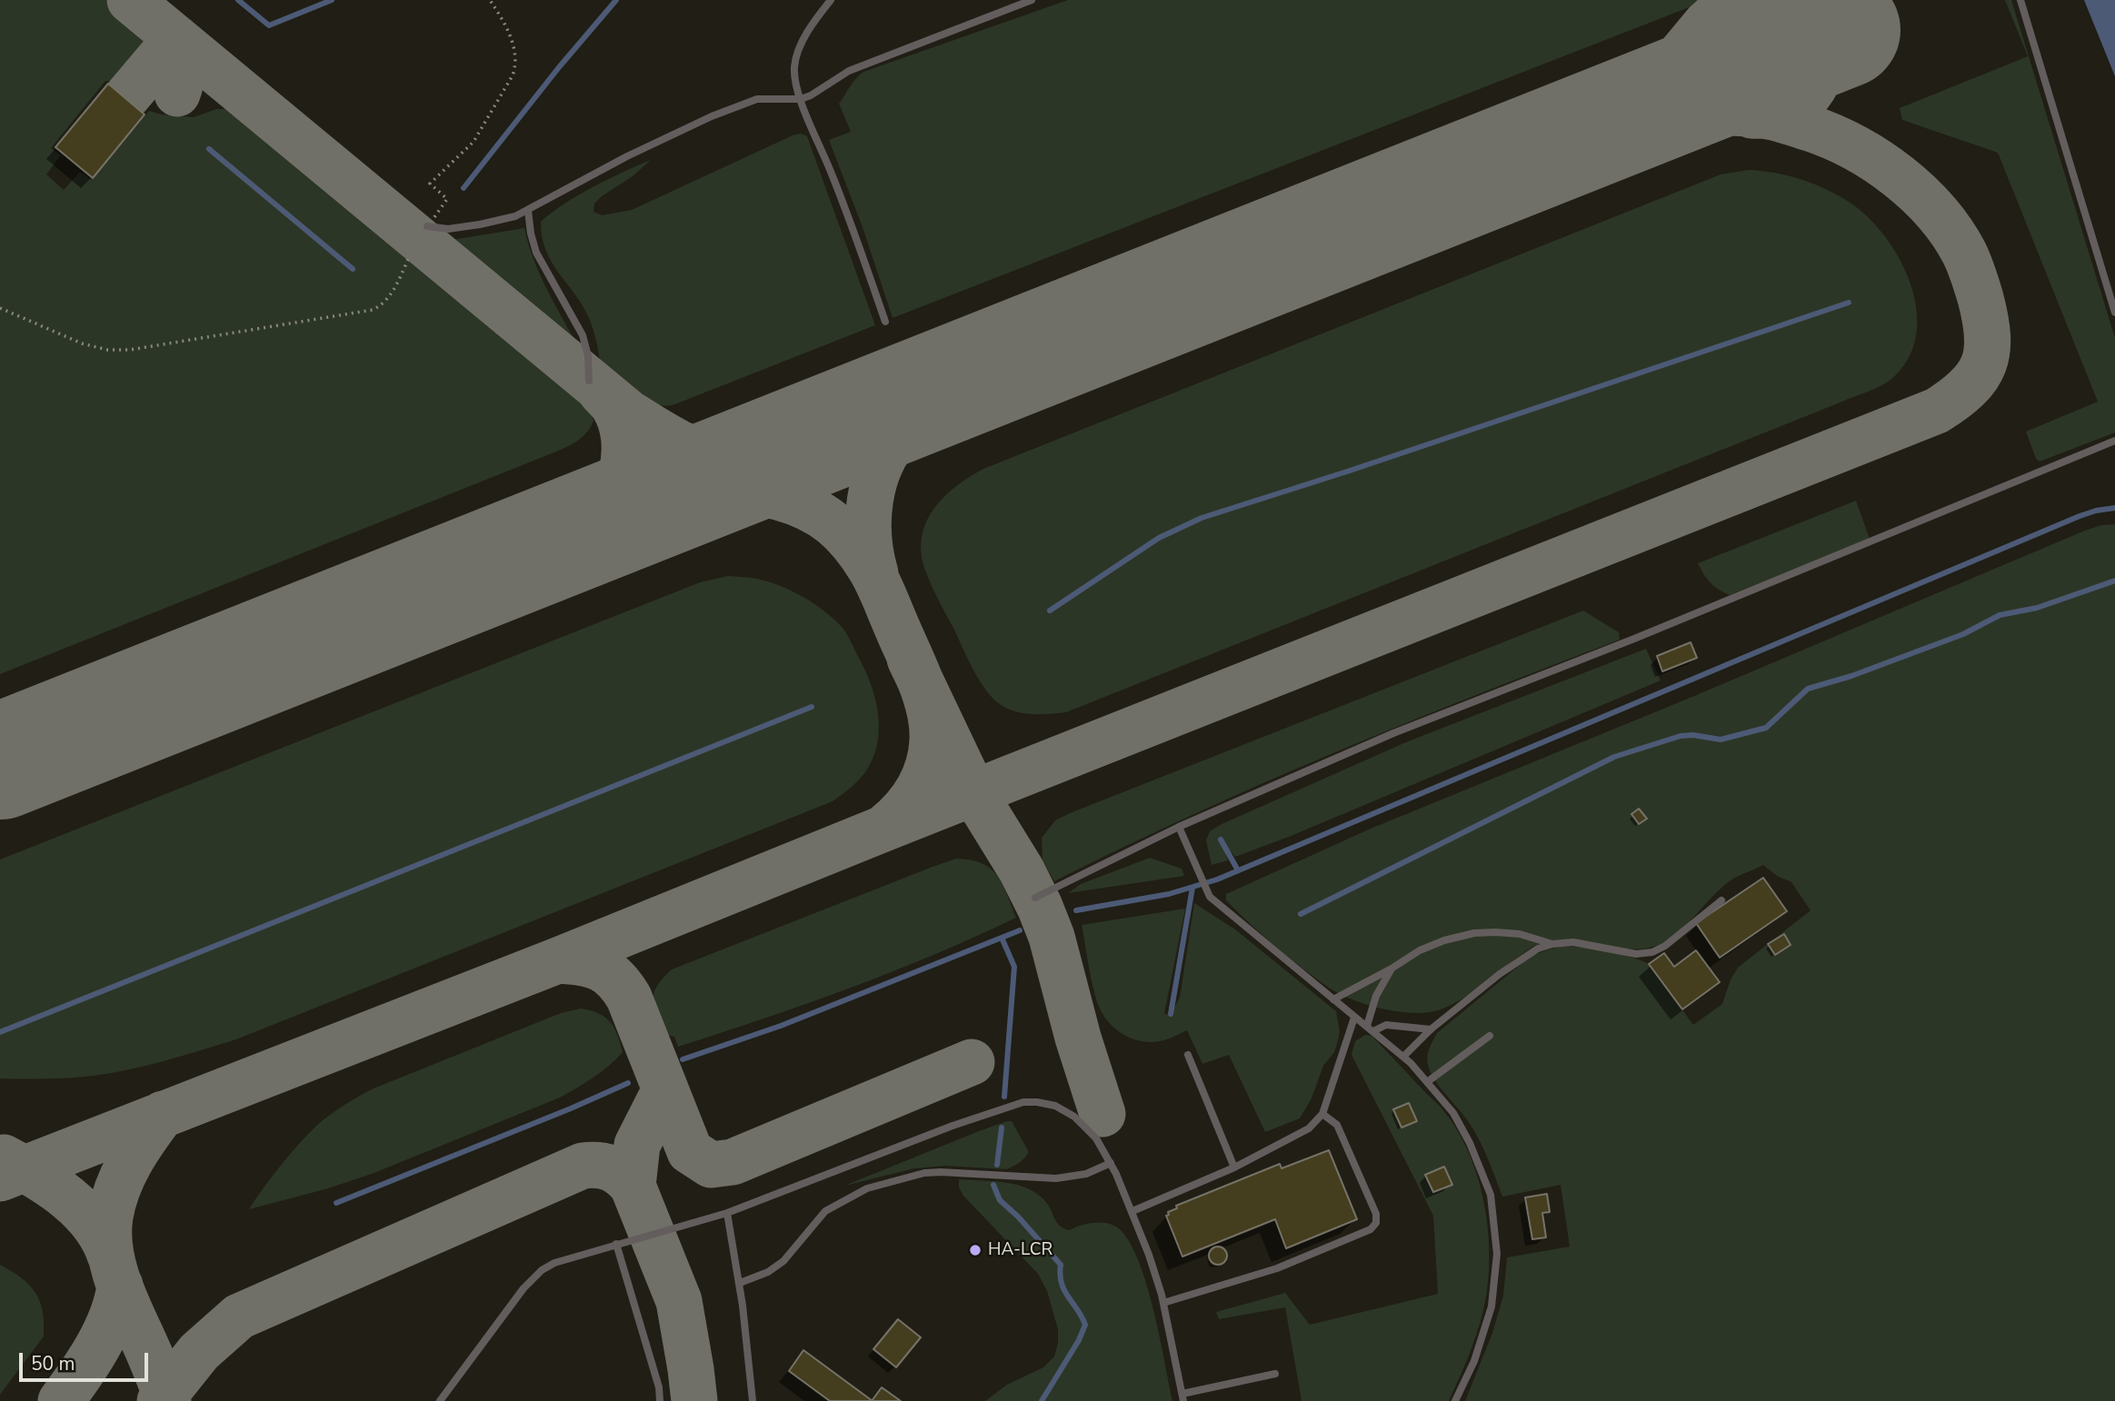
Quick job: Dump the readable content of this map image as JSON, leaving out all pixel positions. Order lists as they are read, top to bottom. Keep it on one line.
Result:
{"places":["HA-LCR"],"scale_bar":"50 m"}
